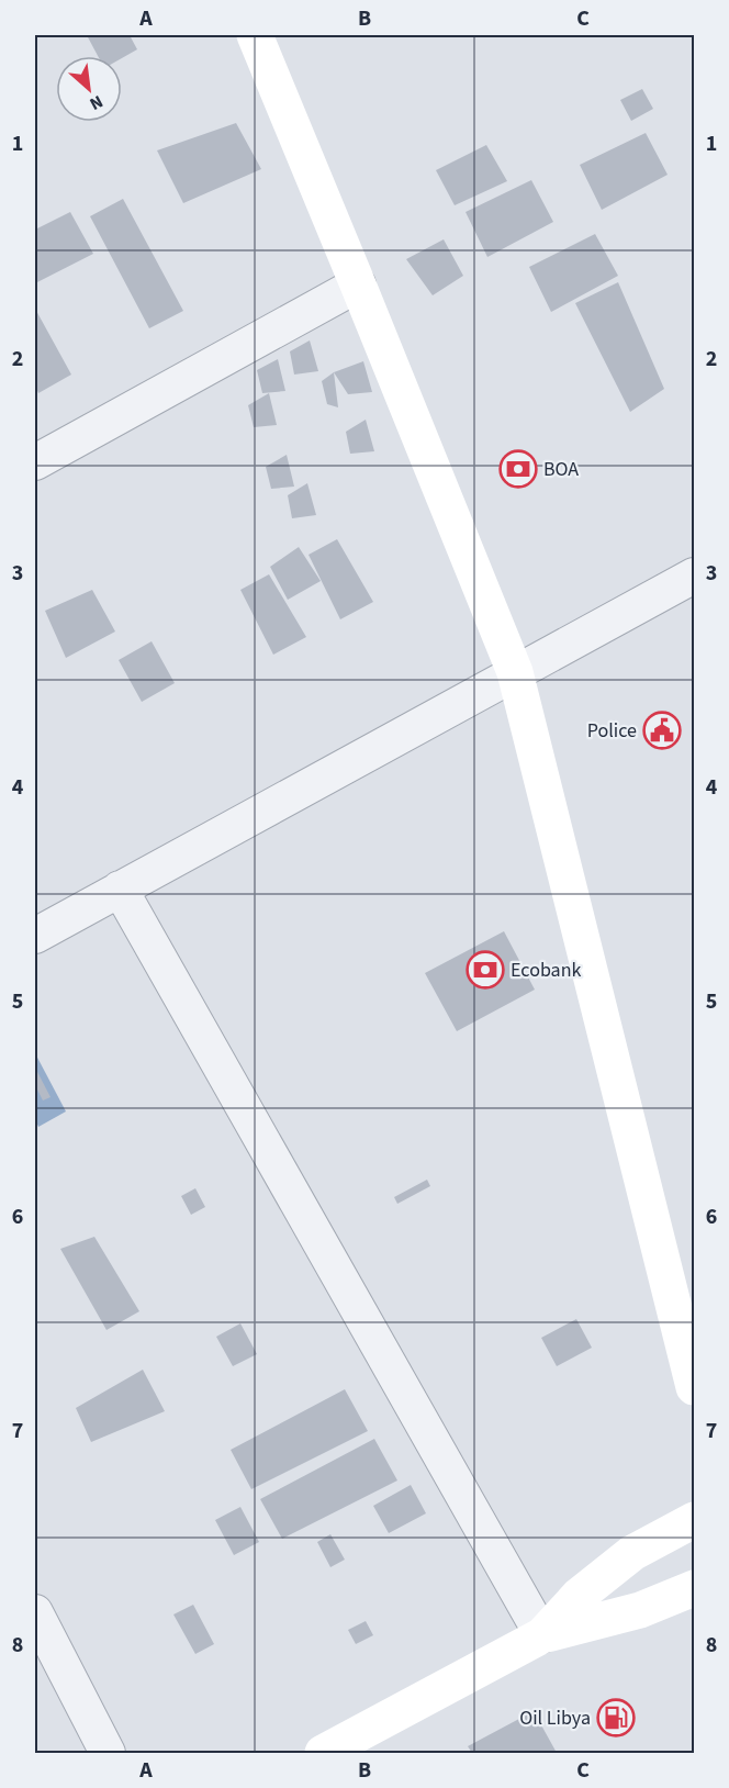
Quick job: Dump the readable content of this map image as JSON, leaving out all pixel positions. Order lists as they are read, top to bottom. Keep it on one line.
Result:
{"places":{"bank":["BOA","Ecobank"],"public building":["Police"],"fuel station":["Oil Libya"]},"north":"bottom right","grid":{"columns":["A","B","C"],"rows":["1","2","3","4","5","6","7","8"]}}
